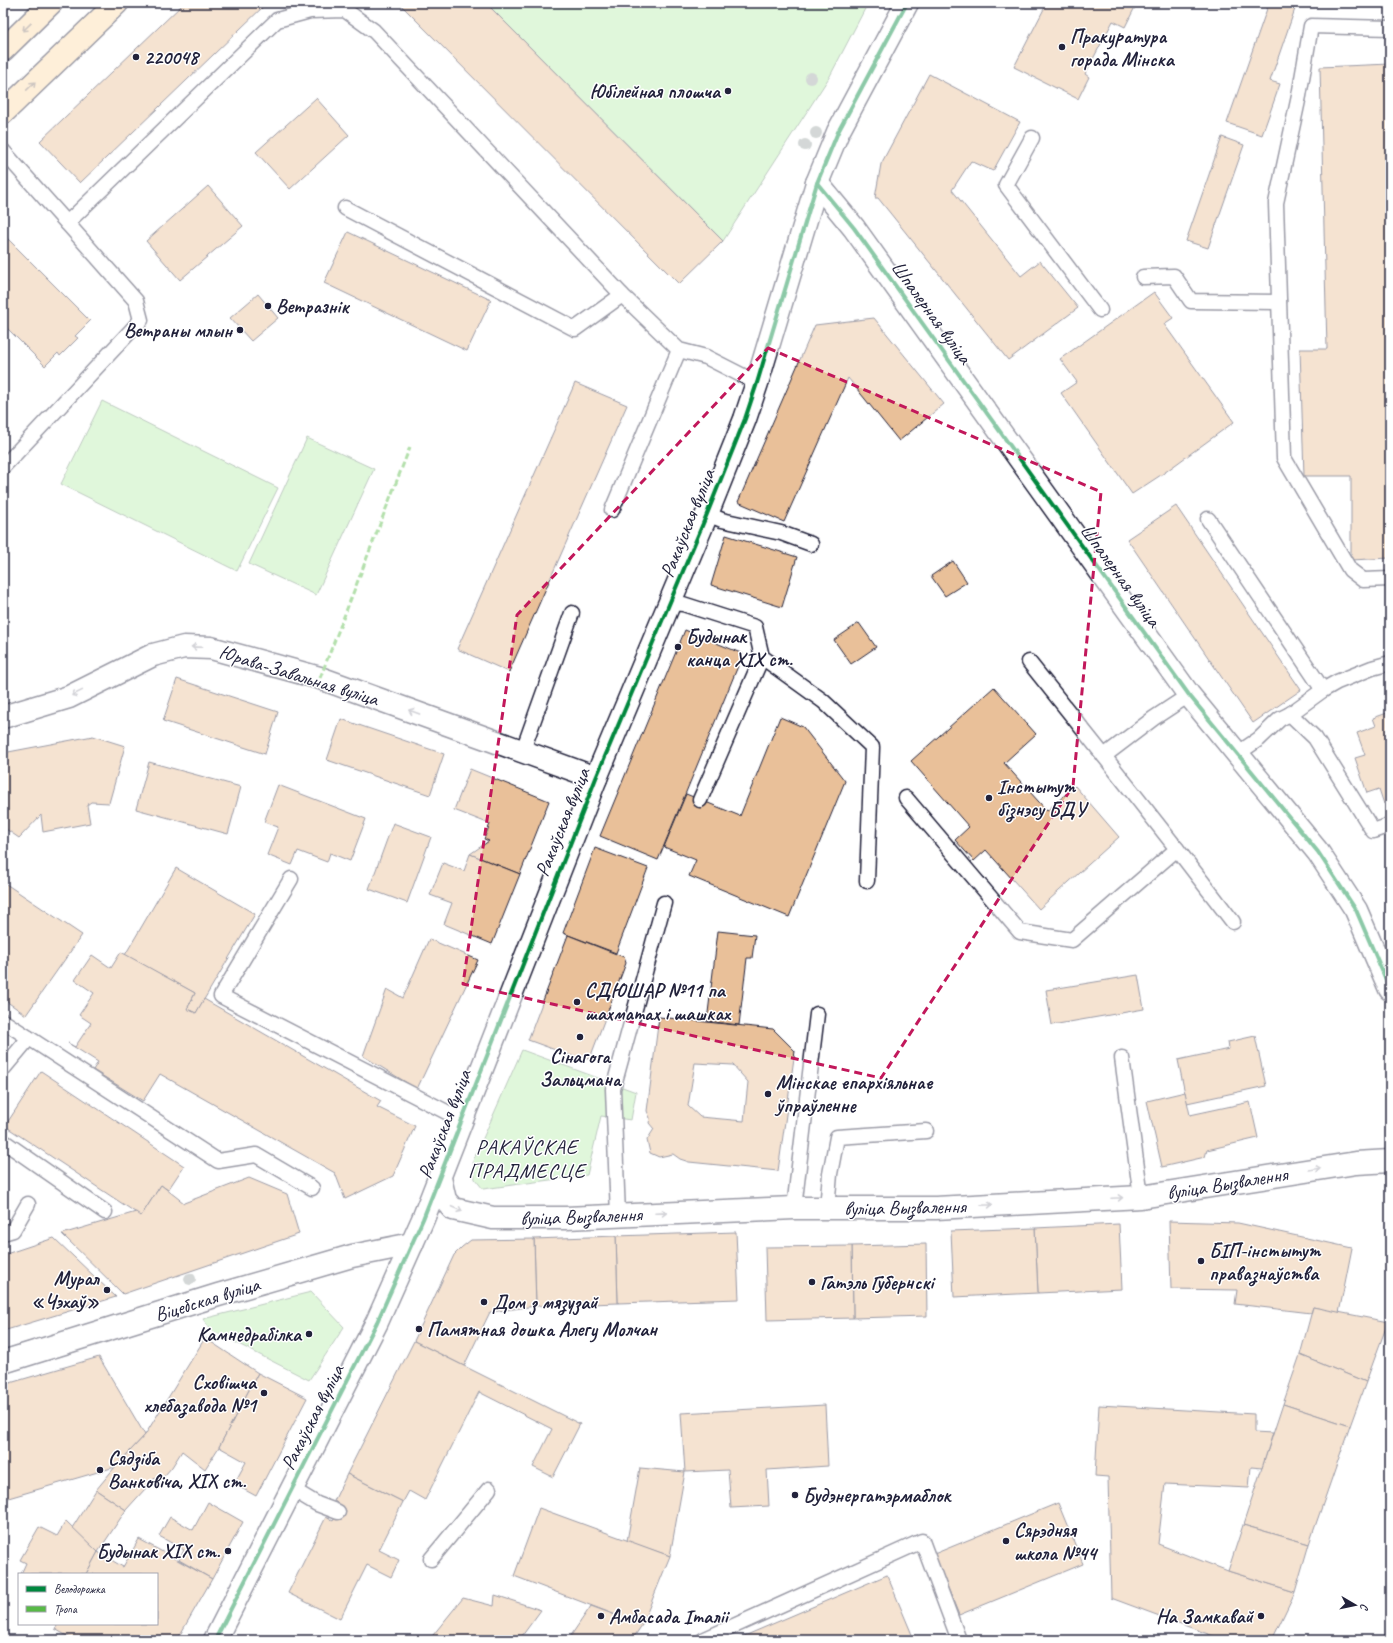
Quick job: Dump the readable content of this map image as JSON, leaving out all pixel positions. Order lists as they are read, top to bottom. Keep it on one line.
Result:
{"streets":{"street":["Шпалерная вуліца","Ракаўская вуліца","Юрава-Завальная вуліца","вуліца Вызвалення","Віцебская вуліца"]},"crossings":[["Шпалерная вуліца","Ракаўская вуліца"],["Ракаўская вуліца","Юрава-Завальная вуліца"],["Ракаўская вуліца","вуліца Вызвалення"],["Ракаўская вуліца","Віцебская вуліца"]],"one_way":["Юрава-Завальная вуліца","вуліца Вызвалення"],"districts":["РАКАЎСКАЕ ПРАДМЕСЦЕ"],"places":["Пракуратура горада Мінска","220048","Юбілейная плошча","Ветразнік","Ветраны млын","Будынак канца ХІХ ст.","Інстытут бізнэсу БДУ","СДЮШАР №11 па шахматах і шашках","Сінагога Зальцмана","Мінскае епархіяльнае ўпраўленне","БІП-інстытут правазнаўства","Гатэль Губернскі","Мурал «Чэхаў»","Дом з мязузай","Памятная дошка Алегу Молчан","Камнедрабілка","Сховішча хлебазавода №1","Сядзіба Ванковіча, XIX ст.","Будэнергатэрмаблок","Сярэдняя школа №44","Будынак XIX ст.","Амбасада Італіі","На Замкавай"],"legend":["Велодорожка","Тропа"],"north":"right"}
